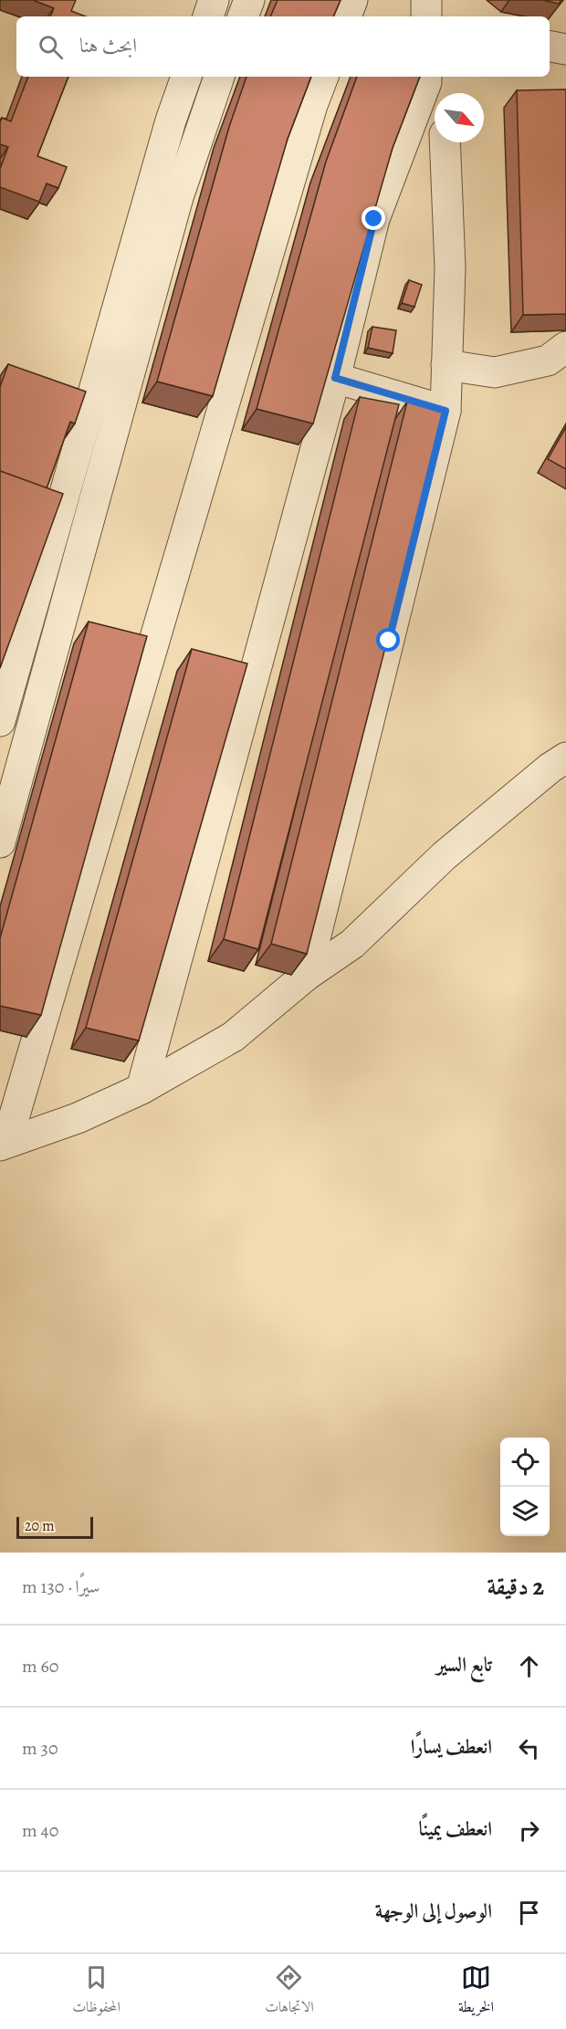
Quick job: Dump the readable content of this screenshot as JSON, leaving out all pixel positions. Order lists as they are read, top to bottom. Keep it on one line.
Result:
{"scale_bar":"20 m","north":"bottom right","page":{"search":"ابحث هنا","scale":"20 m","heading":["2 دقيقة","سيرًا · 130 m"],"list":[["تابع السير","60 m"],["انعطف يسارًا","30 m"],["انعطف يمينًا","40 m"],"الوصول إلى الوجهة"],"nav":["الخريطة","الاتجاهات","المحفوظات"]}}
